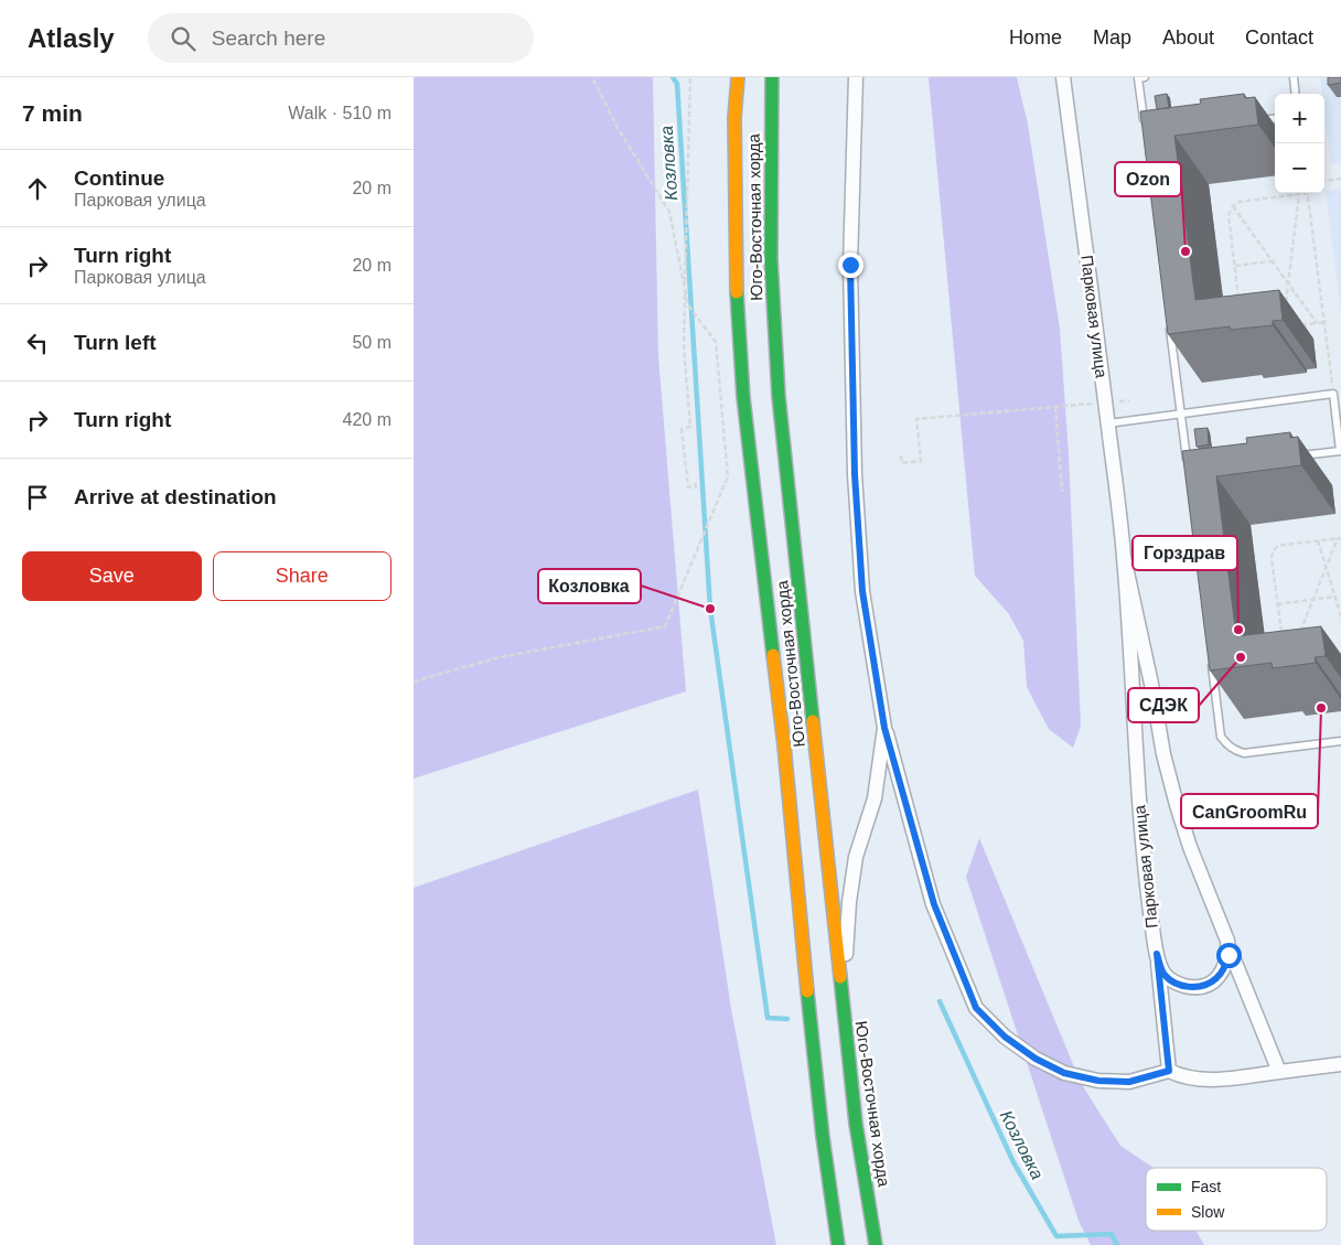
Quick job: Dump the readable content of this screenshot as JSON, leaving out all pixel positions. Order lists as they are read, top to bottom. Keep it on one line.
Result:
{"streets":{"main road":["Юго-Восточная хорда"],"street":["Парковая улица"]},"water":["Козловка"],"places":["Ozon","Козловка","Горздрав","СДЭК","CanGroomRu"],"legend":["Fast","Slow"],"page":{"header":"Atlasly","search":"Search here","nav":["Home","Map","About","Contact"],"heading":["7 min","Walk · 510 m"],"map_buttons":["+","−"],"list":[["Continue","Парковая улица","20 m"],["Turn right","Парковая улица","20 m"],["Turn left","50 m"],["Turn right","420 m"],"Arrive at destination"],"buttons":["Save","Share"]}}
